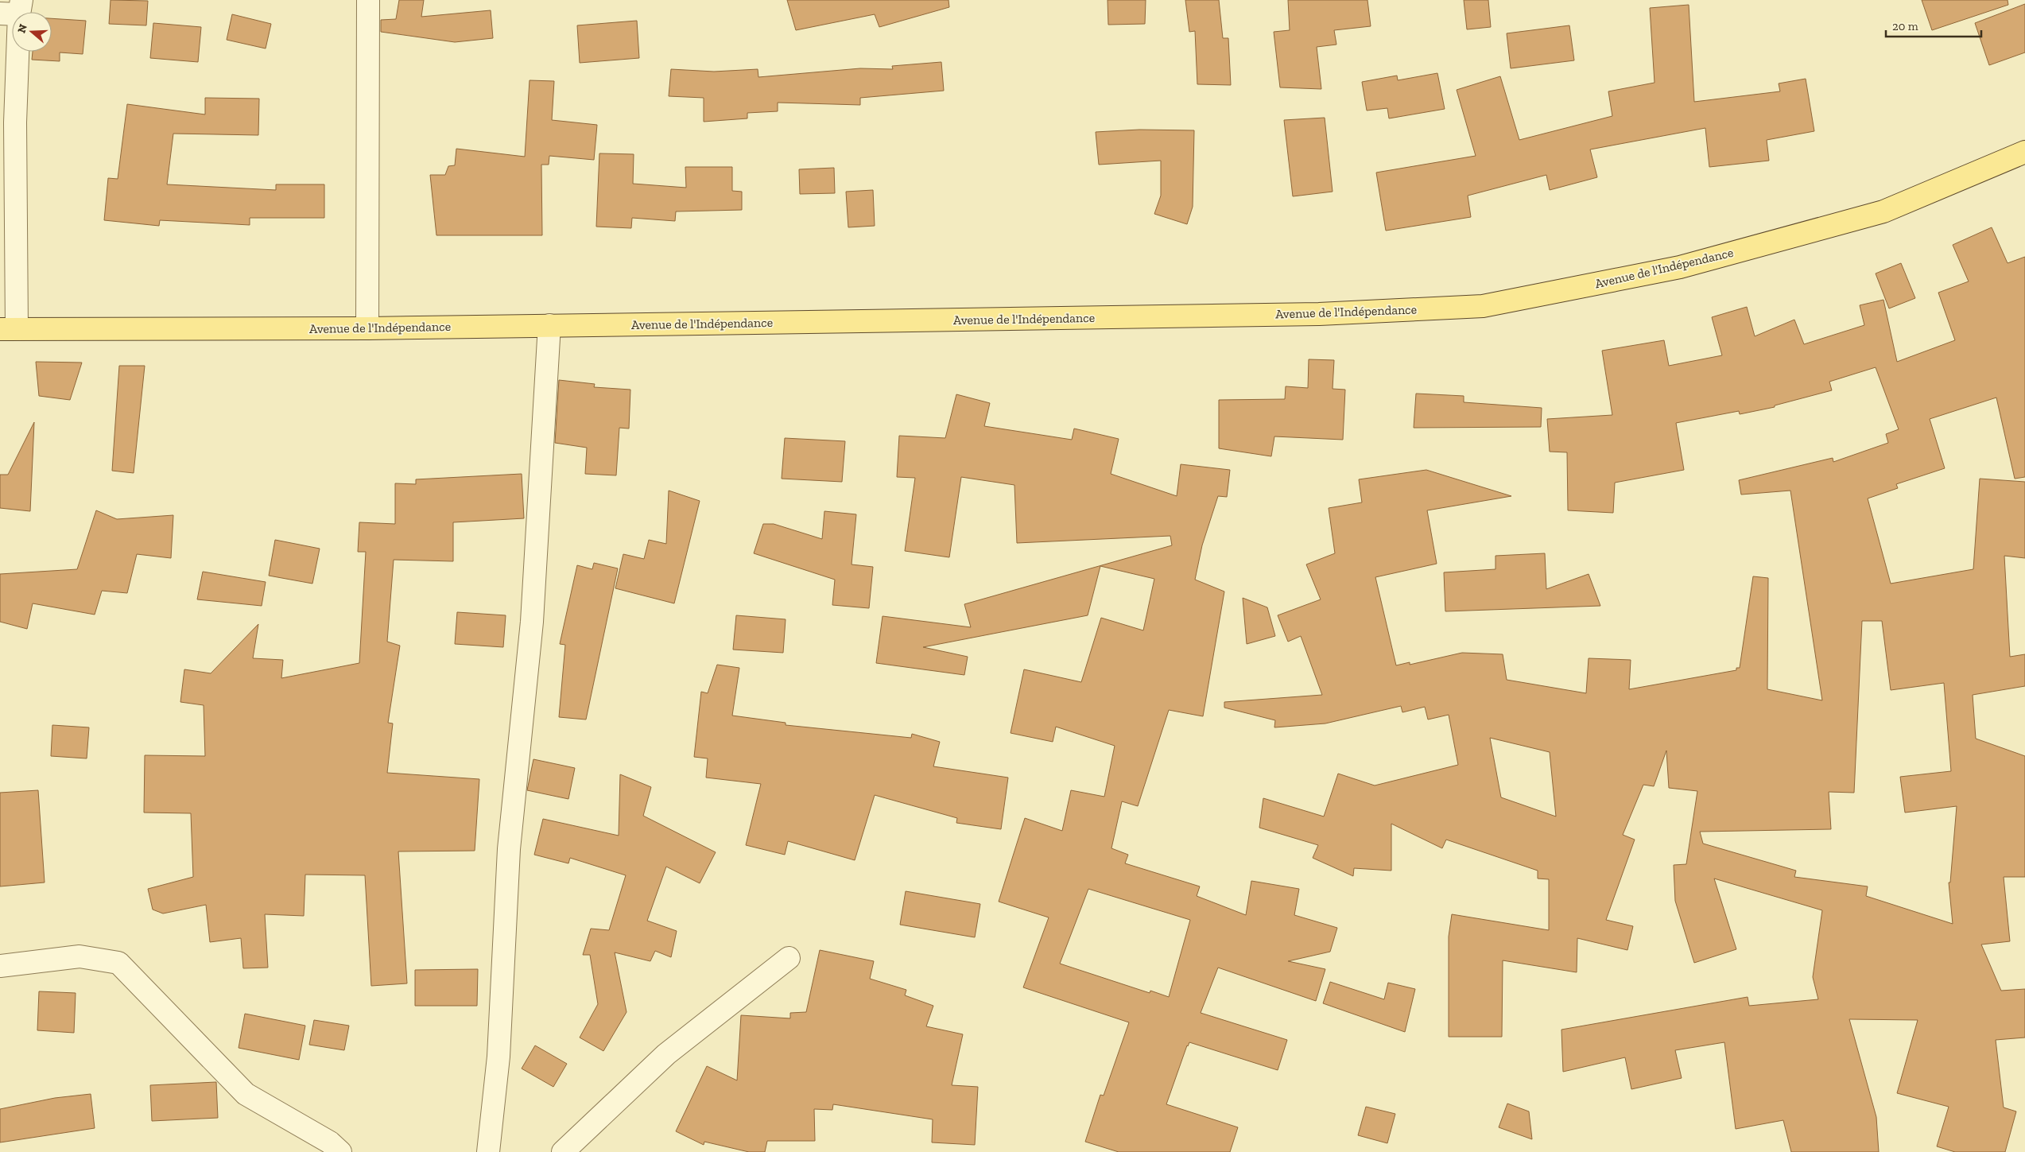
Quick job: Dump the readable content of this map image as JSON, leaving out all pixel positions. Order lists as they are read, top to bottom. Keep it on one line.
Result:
{"streets":{"main road":["Avenue de l'Indépendance"]},"scale_bar":"20 m","north":"left"}
